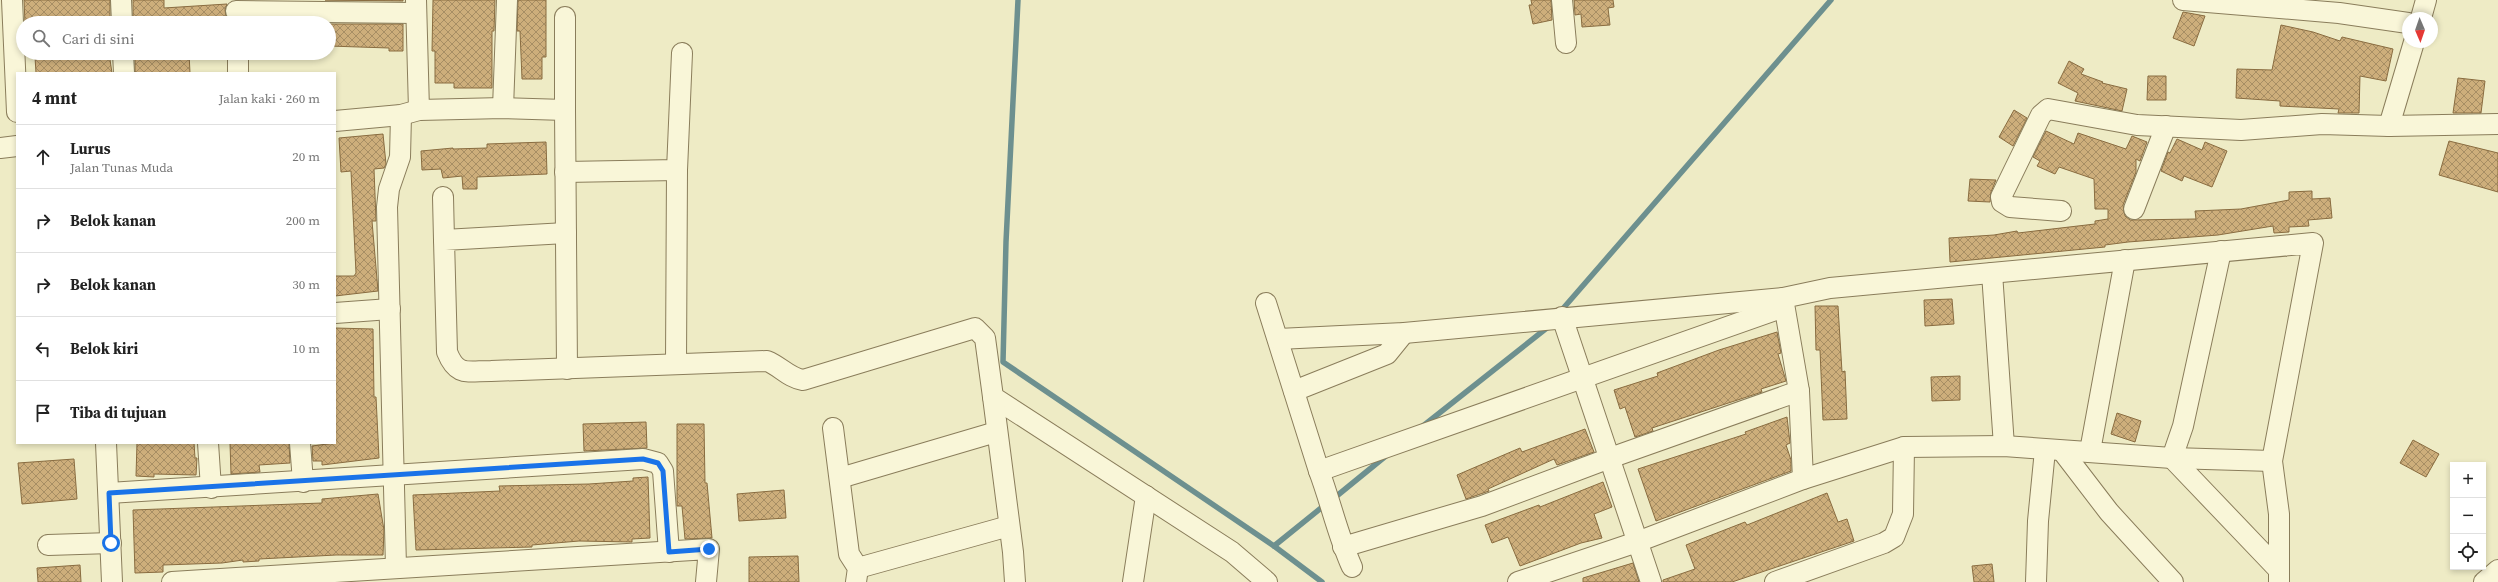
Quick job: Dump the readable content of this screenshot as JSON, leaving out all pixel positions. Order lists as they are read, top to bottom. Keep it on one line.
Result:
{"north":"bottom","page":{"search":"Cari di sini","heading":["4 mnt","Jalan kaki · 260 m"],"list":[["Lurus","Jalan Tunas Muda","20 m"],["Belok kanan","200 m"],["Belok kanan","30 m"],["Belok kiri","10 m"],"Tiba di tujuan"],"map_buttons":["+","−"]}}
